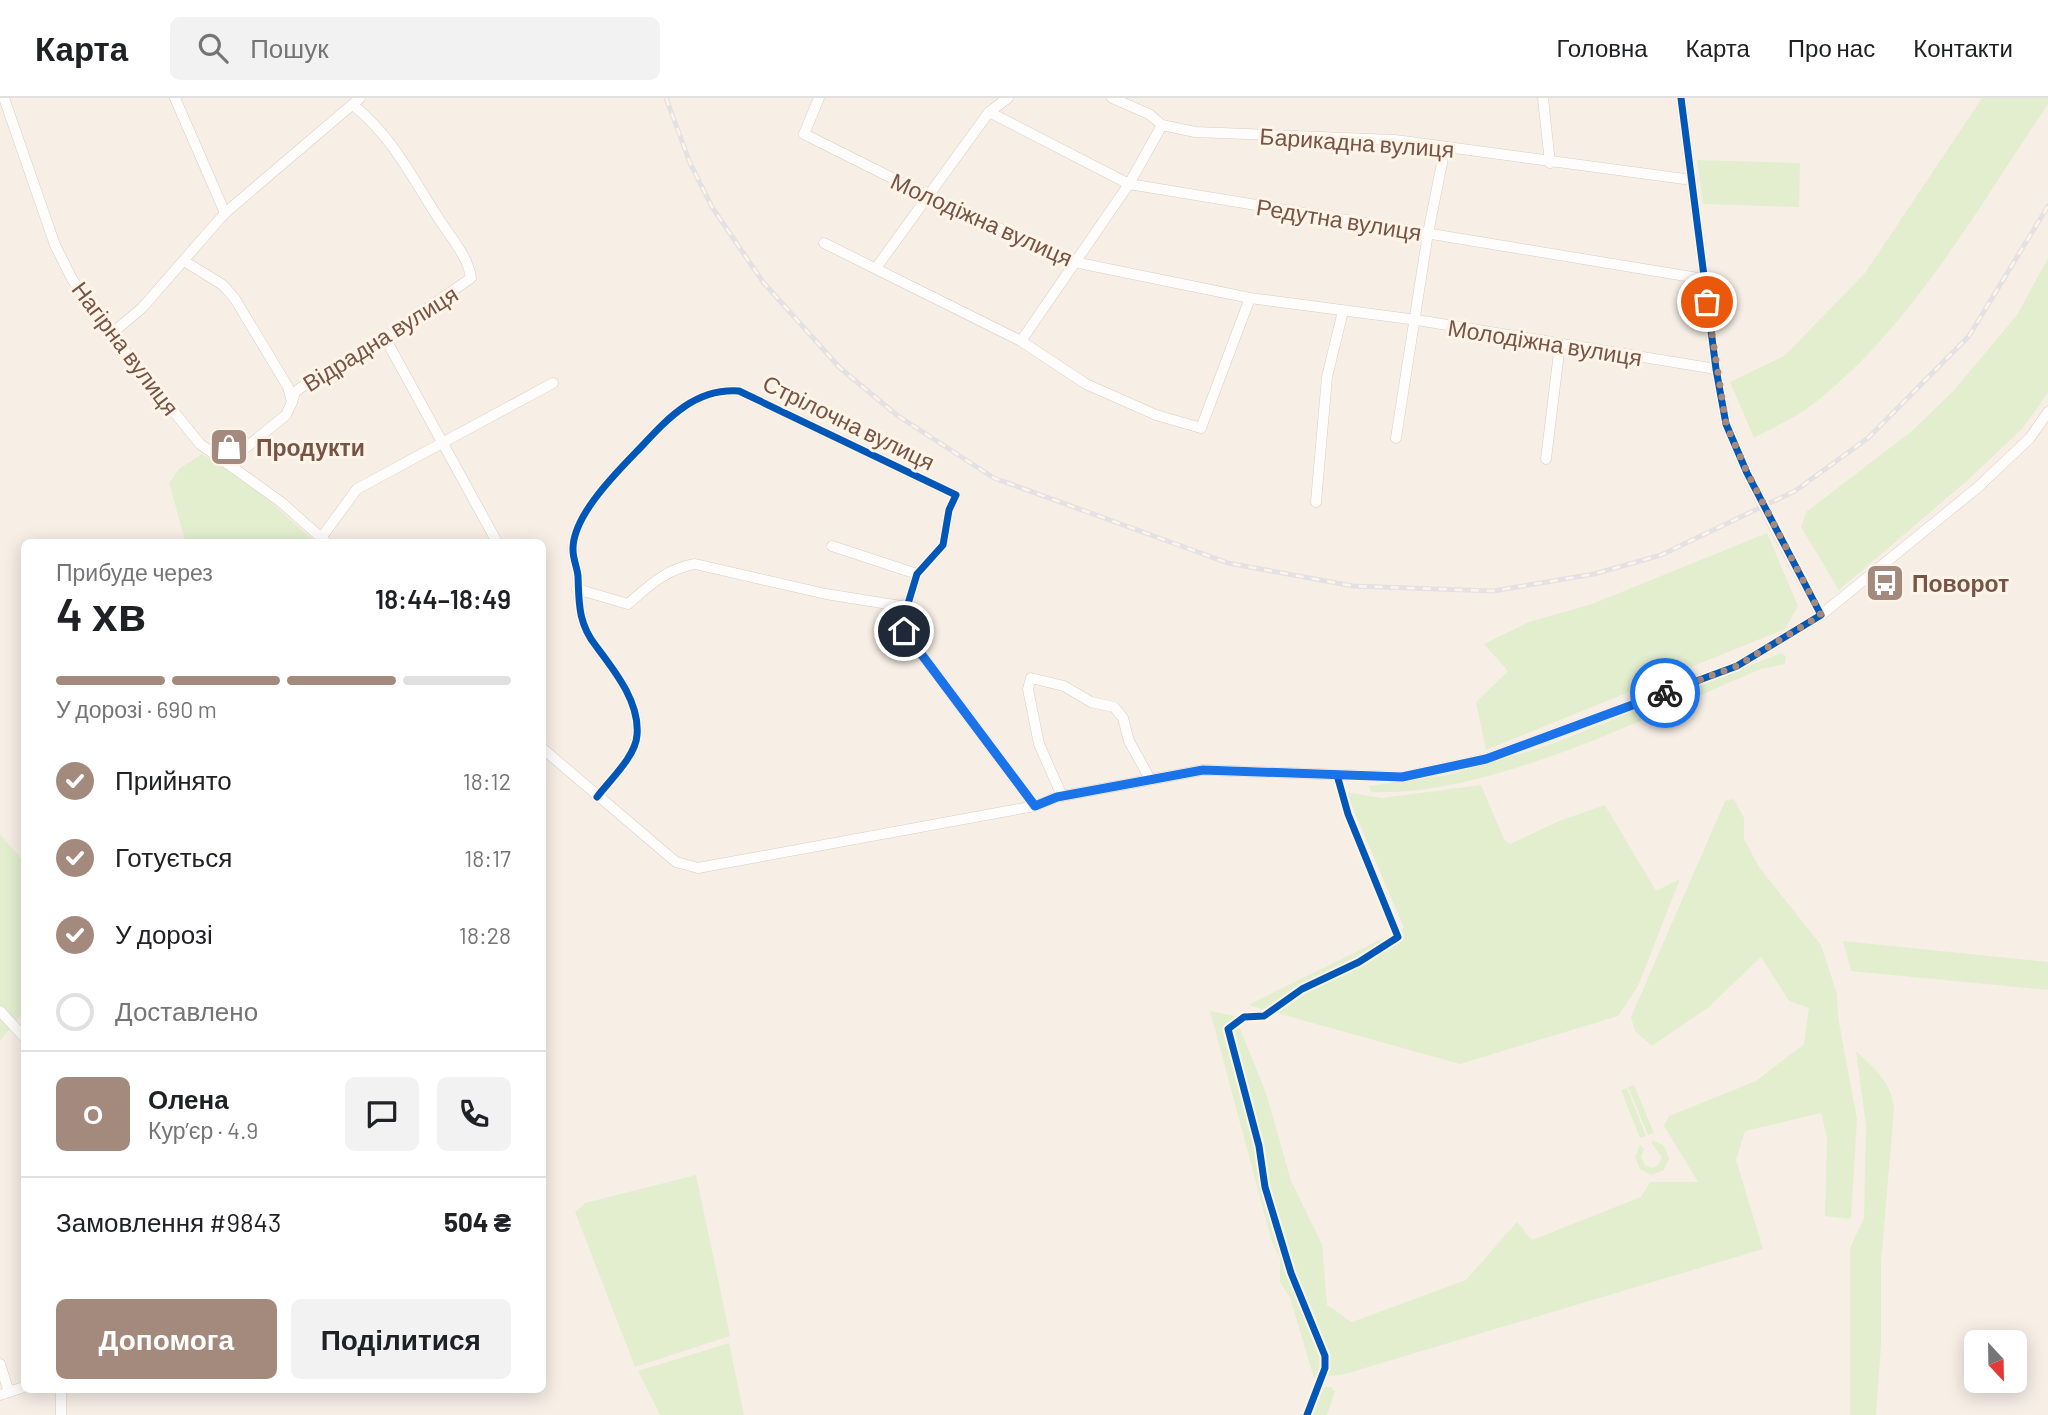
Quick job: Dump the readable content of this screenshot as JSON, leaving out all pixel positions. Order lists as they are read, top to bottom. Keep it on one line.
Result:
{"streets":{"street":["Барикадна вулиця","Молодіжна вулиця","Редутна вулиця","Відрадна вулиця","Нагірна вулиця","Стрілочна вулиця"]},"crossings":[["Відрадна вулиця","Нагірна вулиця"]],"places":{"shop":["Продукти"],"bus stop":["Поворот"]},"north":"bottom","page":{"header":"Карта","search":"Пошук","nav":["Головна","Карта","Про нас","Контакти"],"heading":["4 хв","Прибуде через","18:44–18:49"],"panel":["Олена","Кур’єр · 4.9","Замовлення #9843","504 ₴"],"bar":"У дорозі · 690 m","list":[["Прийнято","18:12"],["Готується","18:17"],["У дорозі","18:28"],"Доставлено"],"round":"О","buttons":["Допомога","Поділитися"]}}
